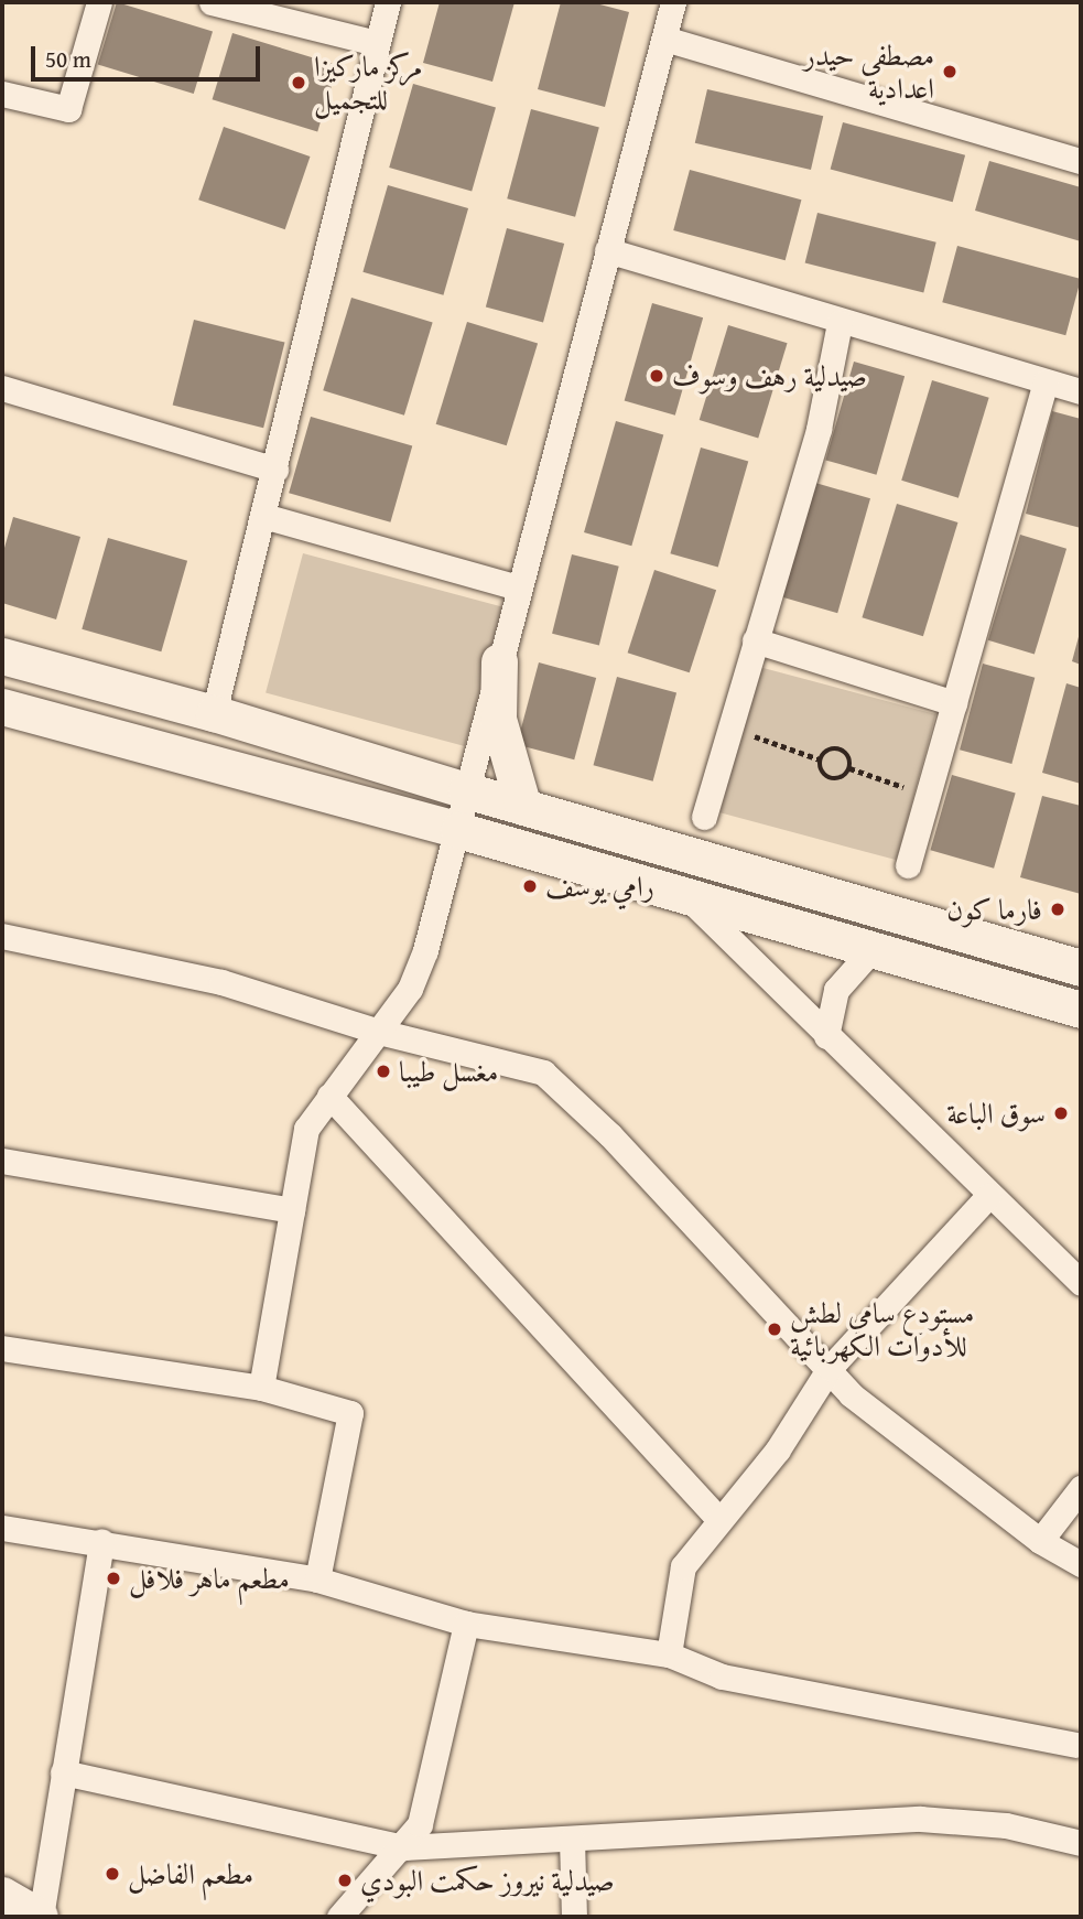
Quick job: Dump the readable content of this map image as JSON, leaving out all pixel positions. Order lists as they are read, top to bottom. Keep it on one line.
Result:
{"places":["مصطفى حيدر اعدادية","مركز ماركيزا للتجميل","صيدلية رهف وسوف","رامي يوسف","فارما كون","مغسل طيبا","سوق الباعة","مستودع سامي لطش للأدوات الكهربائية","مطعم ماهر فلافل","مطعم الفاضل","صيدلية نيروز حكمت البودي"],"scale_bar":"50 m"}
